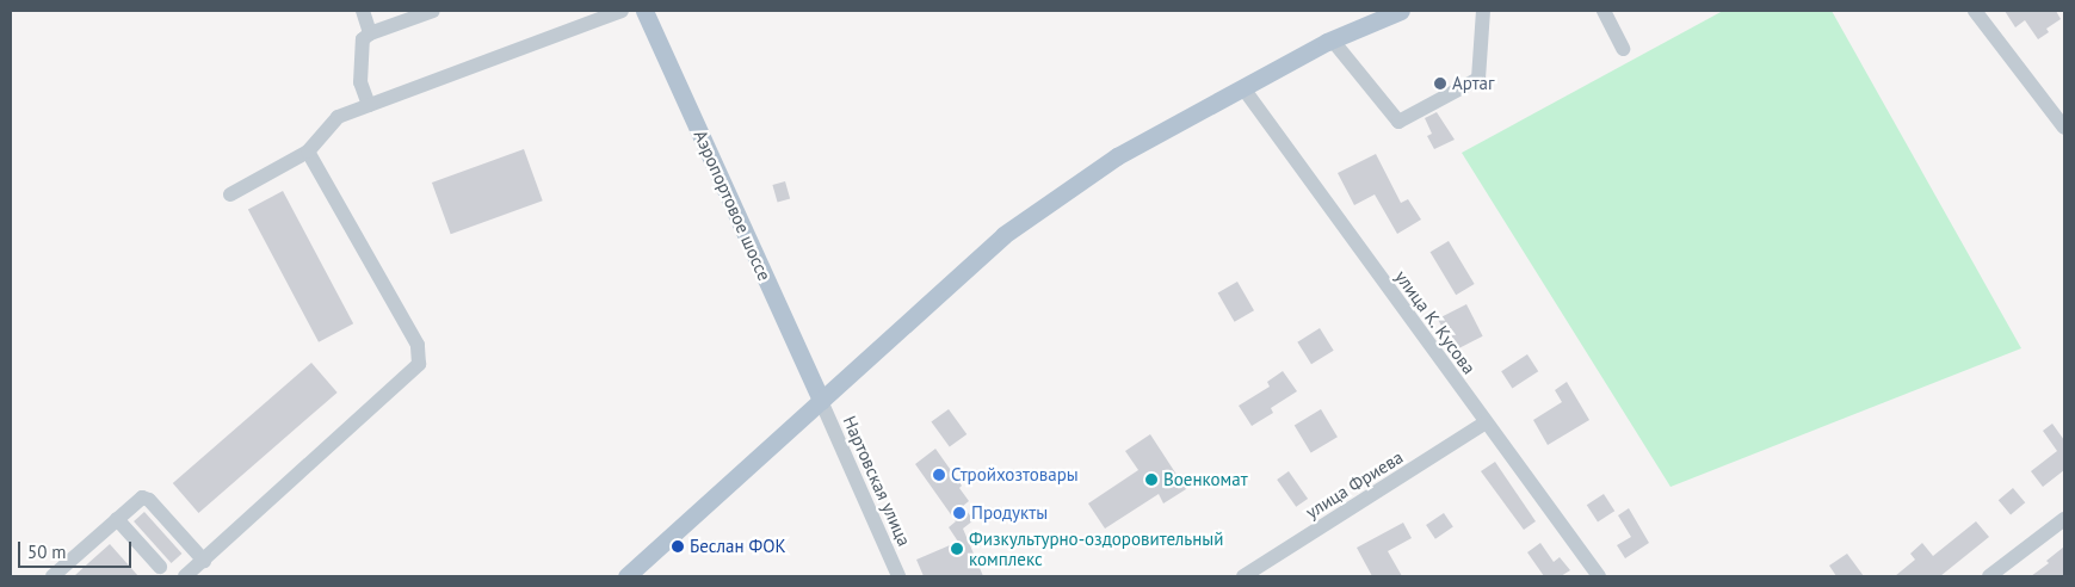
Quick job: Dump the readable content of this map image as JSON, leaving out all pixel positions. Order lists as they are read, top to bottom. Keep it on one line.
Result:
{"streets":{"main road":["Аэропортовое шоссе"],"street":["улица К. Кусова","Нартовская улица","улица Фриева"]},"crossings":[["Аэропортовое шоссе","Нартовская улица"],["улица К. Кусова","улица Фриева"]],"places":["Артаг","Стройхозтовары","Военкомат","Продукты","Беслан ФОК","Физкультурно-оздоровительный комплекс"],"scale_bar":"50 m"}
